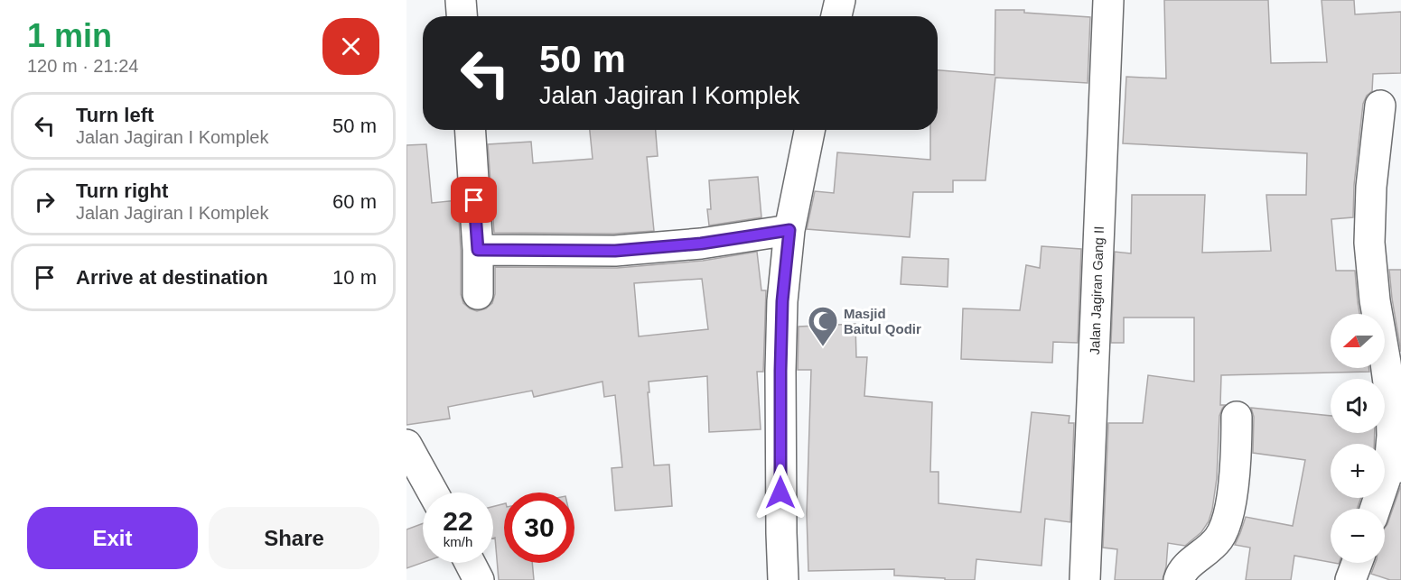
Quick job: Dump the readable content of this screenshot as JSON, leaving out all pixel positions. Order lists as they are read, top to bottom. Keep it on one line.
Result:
{"streets":{"street":["Jalan Jagiran Gang II"]},"places":{"mosque":["Masjid Baitul Qodir"]},"north":"left","page":{"heading":["1 min","120 m · 21:24"],"turn":["50 m","Jalan Jagiran I Komplek"],"list":[{"name":"Turn left","note":"Jalan Jagiran I Komplek","value":"50 m"},{"name":"Turn right","note":"Jalan Jagiran I Komplek","value":"60 m"},{"name":"Arrive at destination","value":"10 m"}],"map_buttons":["+","−"],"speed":"22 km/h","limit":"30","buttons":["Exit","Share"]}}
